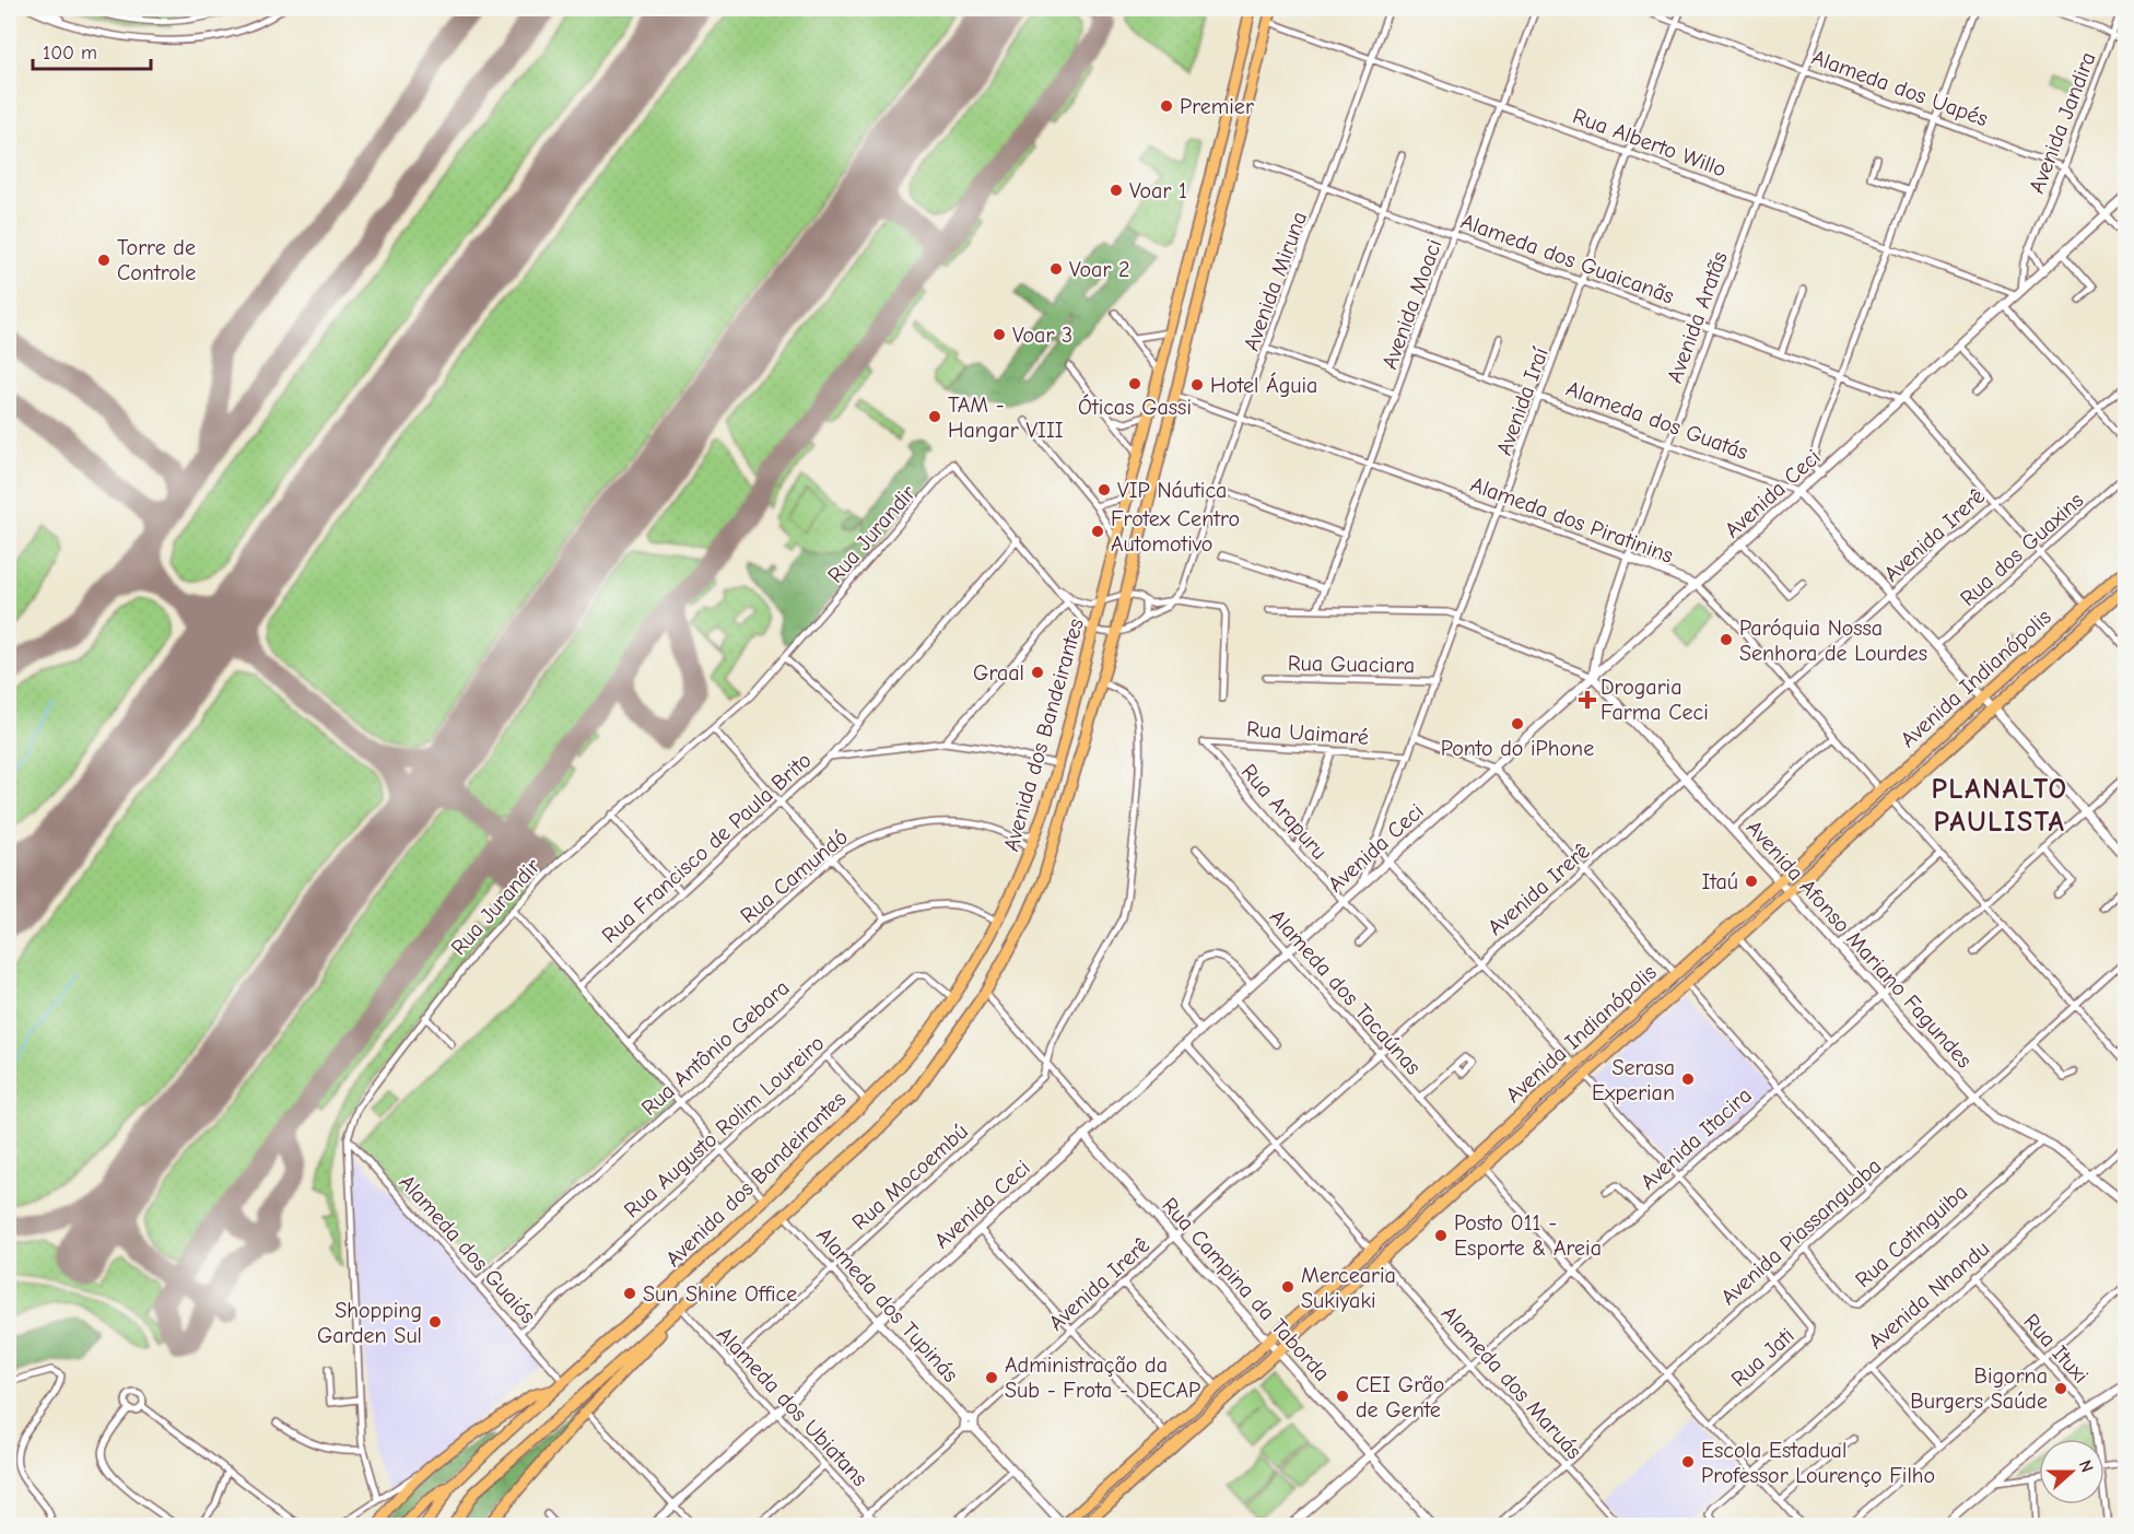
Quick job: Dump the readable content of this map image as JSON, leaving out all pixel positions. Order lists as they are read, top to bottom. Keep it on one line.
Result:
{"streets":{"main road":["Avenida Indianópolis","Avenida dos Bandeirantes"],"street":["Alameda dos Uapés","Avenida Jandira","Rua Alberto Willo","Alameda dos Guaicanãs","Avenida Miruna","Avenida Moaci","Avenida Aratãs","Avenida Iraí","Alameda dos Guatás","Avenida Ceci","Alameda dos Piratinins","Rua Jurandir","Avenida Irerê","Rua dos Guaxins","Rua Guaciara","Rua Uaimaré","Rua Arapuru","Rua Francisco de Paula Brito","Rua Camundó","Avenida Afonso Mariano Fagundes","Alameda dos Tacaúnas","Rua Antônio Gebara","Rua Augusto Rolim Loureiro","Avenida Itacira","Rua Mocoembú","Avenida Piassanguaba","Rua Cotinguiba","Alameda dos Guaiós","Rua Campina da Taborda","Avenida Nhandu","Alameda dos Tupinás","Rua Ituxi","Rua Jati","Alameda dos Maruás","Alameda dos Ubiatans"]},"crossings":[["Alameda dos Uapés","Avenida Jandira"],["Alameda dos Uapés","Avenida Aratãs"],["Alameda dos Uapés","Avenida Iraí"],["Alameda dos Uapés","Avenida Ceci"],["Avenida Jandira","Rua Alberto Willo"],["Avenida Jandira","Avenida Ceci"],["Rua Alberto Willo","Avenida Miruna"],["Rua Alberto Willo","Avenida Moaci"],["Rua Alberto Willo","Avenida Aratãs"],["Rua Alberto Willo","Avenida Iraí"],["Rua Alberto Willo","Avenida Ceci"],["Rua Alberto Willo","Avenida dos Bandeirantes"],["Alameda dos Guaicanãs","Avenida Miruna"],["Alameda dos Guaicanãs","Avenida Moaci"],["Alameda dos Guaicanãs","Avenida Aratãs"],["Alameda dos Guaicanãs","Avenida Iraí"],["Alameda dos Guaicanãs","Avenida Ceci"],["Alameda dos Guaicanãs","Avenida Irerê"],["Alameda dos Guaicanãs","Rua dos Guaxins"],["Alameda dos Guaicanãs","Avenida Indianópolis"],["Avenida Miruna","Alameda dos Piratinins"],["Avenida Moaci","Alameda dos Guatás"],["Avenida Moaci","Alameda dos Piratinins"],["Avenida Aratãs","Alameda dos Guatás"],["Avenida Aratãs","Avenida Ceci"],["Avenida Aratãs","Alameda dos Piratinins"],["Avenida Aratãs","Avenida Afonso Mariano Fagundes"],["Avenida Iraí","Alameda dos Guatás"],["Avenida Iraí","Avenida Ceci"],["Avenida Iraí","Alameda dos Piratinins"],["Avenida Iraí","Rua Guaciara"],["Avenida Iraí","Rua Uaimaré"],["Alameda dos Guatás","Avenida Ceci"],["Alameda dos Guatás","Avenida Irerê"],["Alameda dos Guatás","Rua dos Guaxins"],["Alameda dos Guatás","Avenida Indianópolis"],["Alameda dos Guatás","Avenida Itacira"],["Avenida Ceci","Alameda dos Piratinins"],["Avenida Ceci","Rua Arapuru"],["Avenida Ceci","Avenida Afonso Mariano Fagundes"],["Avenida Ceci","Alameda dos Tacaúnas"],["Avenida Ceci","Rua Campina da Taborda"],["Avenida Ceci","Alameda dos Tupinás"],["Avenida Ceci","Alameda dos Ubiatans"],["Alameda dos Piratinins","Avenida Irerê"],["Alameda dos Piratinins","Avenida Indianópolis"],["Alameda dos Piratinins","Avenida dos Bandeirantes"],["Rua Jurandir","Alameda dos Guaiós"],["Avenida Irerê","Avenida Afonso Mariano Fagundes"],["Avenida Irerê","Alameda dos Tacaúnas"],["Avenida Irerê","Rua Campina da Taborda"],["Avenida Indianópolis","Avenida Afonso Mariano Fagundes"],["Avenida Indianópolis","Alameda dos Tacaúnas"],["Avenida Indianópolis","Rua Campina da Taborda"],["Avenida Indianópolis","Alameda dos Maruás"],["Rua Uaimaré","Rua Arapuru"],["Avenida dos Bandeirantes","Rua Francisco de Paula Brito"],["Avenida dos Bandeirantes","Rua Camundó"],["Avenida dos Bandeirantes","Rua Antônio Gebara"],["Avenida dos Bandeirantes","Rua Augusto Rolim Loureiro"],["Avenida dos Bandeirantes","Rua Mocoembú"],["Avenida dos Bandeirantes","Alameda dos Guaiós"],["Avenida dos Bandeirantes","Alameda dos Tupinás"],["Avenida dos Bandeirantes","Alameda dos Ubiatans"],["Avenida Afonso Mariano Fagundes","Avenida Itacira"],["Avenida Afonso Mariano Fagundes","Avenida Piassanguaba"],["Avenida Afonso Mariano Fagundes","Rua Cotinguiba"],["Avenida Afonso Mariano Fagundes","Avenida Nhandu"],["Rua Antônio Gebara","Alameda dos Guaiós"],["Rua Augusto Rolim Loureiro","Alameda dos Guaiós"],["Avenida Itacira","Rua Campina da Taborda"],["Avenida Itacira","Alameda dos Maruás"],["Rua Mocoembú","Alameda dos Tupinás"],["Rua Mocoembú","Alameda dos Ubiatans"],["Avenida Piassanguaba","Rua Cotinguiba"],["Avenida Piassanguaba","Rua Jati"],["Avenida Piassanguaba","Alameda dos Maruás"],["Avenida Nhandu","Rua Ituxi"]],"districts":["PLANALTO PAULISTA"],"places":{"other":["Premier","Voar 1","Torre de Controle","Voar 2","Voar 3","Óticas Gassi","Hotel Águia","TAM - Hangar VIII","VIP Náutica","Frotex Centro Automotivo","Paróquia Nossa Senhora de Lourdes","Graal","Ponto do iPhone","Itaú","Serasa Experian","Posto 011 - Esporte & Areia","Mercearia Sukiyaki","Sun Shine Office","Shopping Garden Sul","Administração da Sub - Frota - DECAP","Bigorna Burgers Saúde","CEI Grão de Gente","Escola Estadual Professor Lourenço Filho"],"health":["Drogaria Farma Ceci"]},"scale_bar":"100 m","north":"right"}
